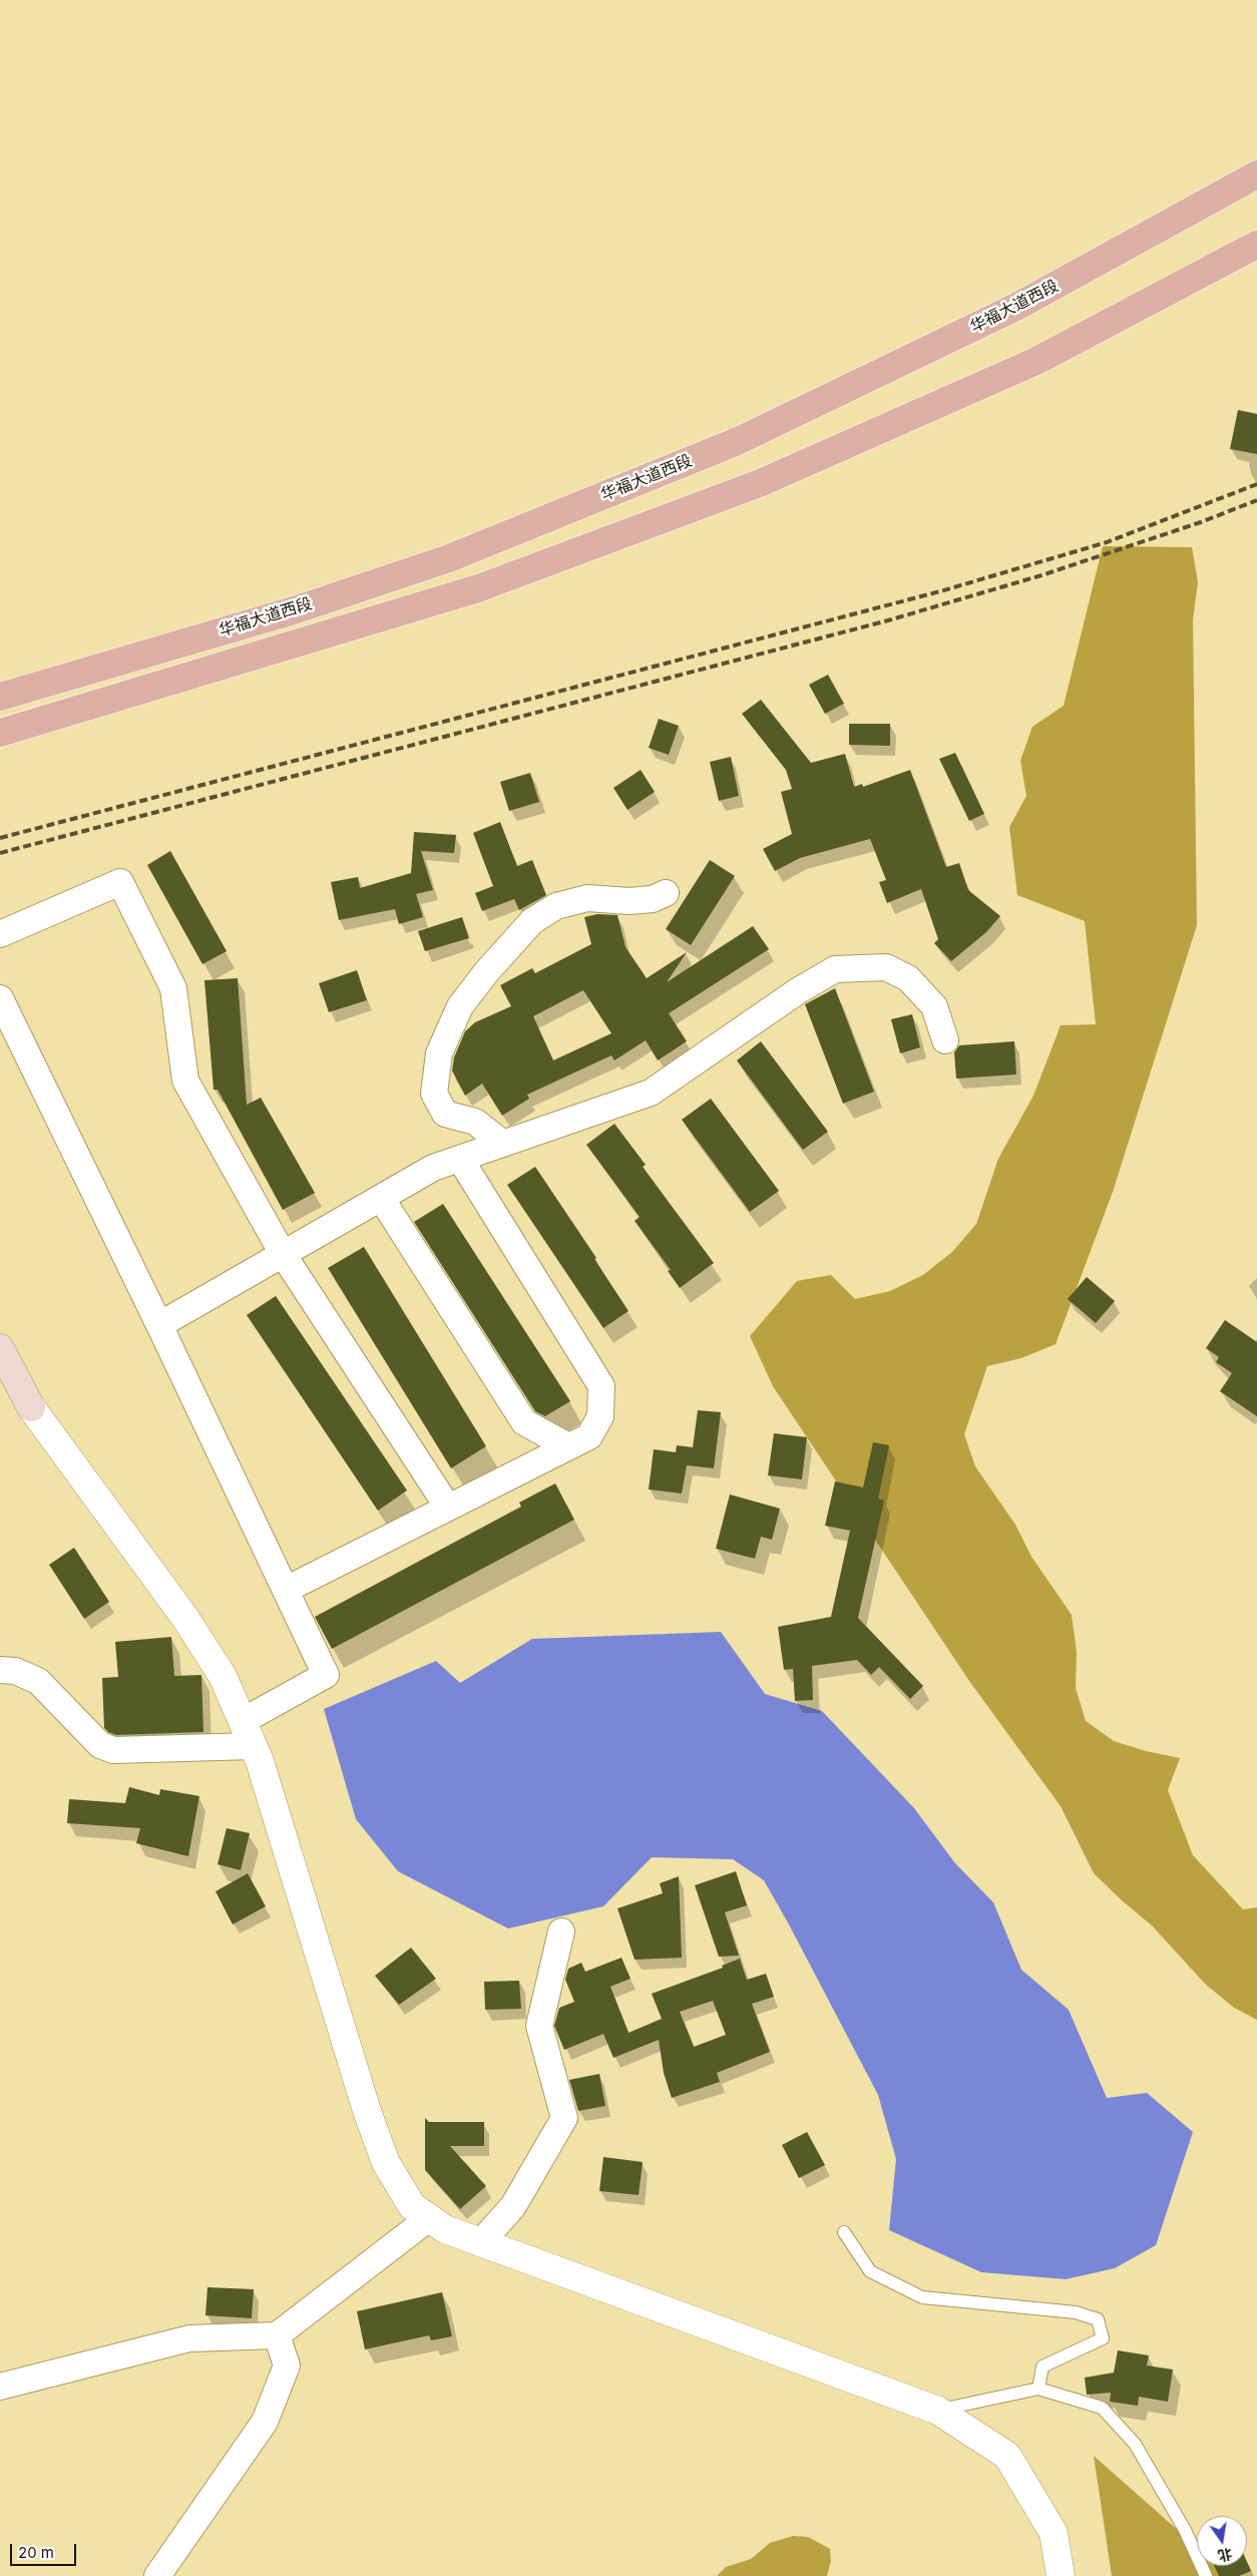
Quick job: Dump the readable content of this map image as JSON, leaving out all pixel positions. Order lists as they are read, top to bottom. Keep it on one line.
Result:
{"streets":{"main road":["华福大道西段"]},"scale_bar":"20 m","north":"bottom"}
